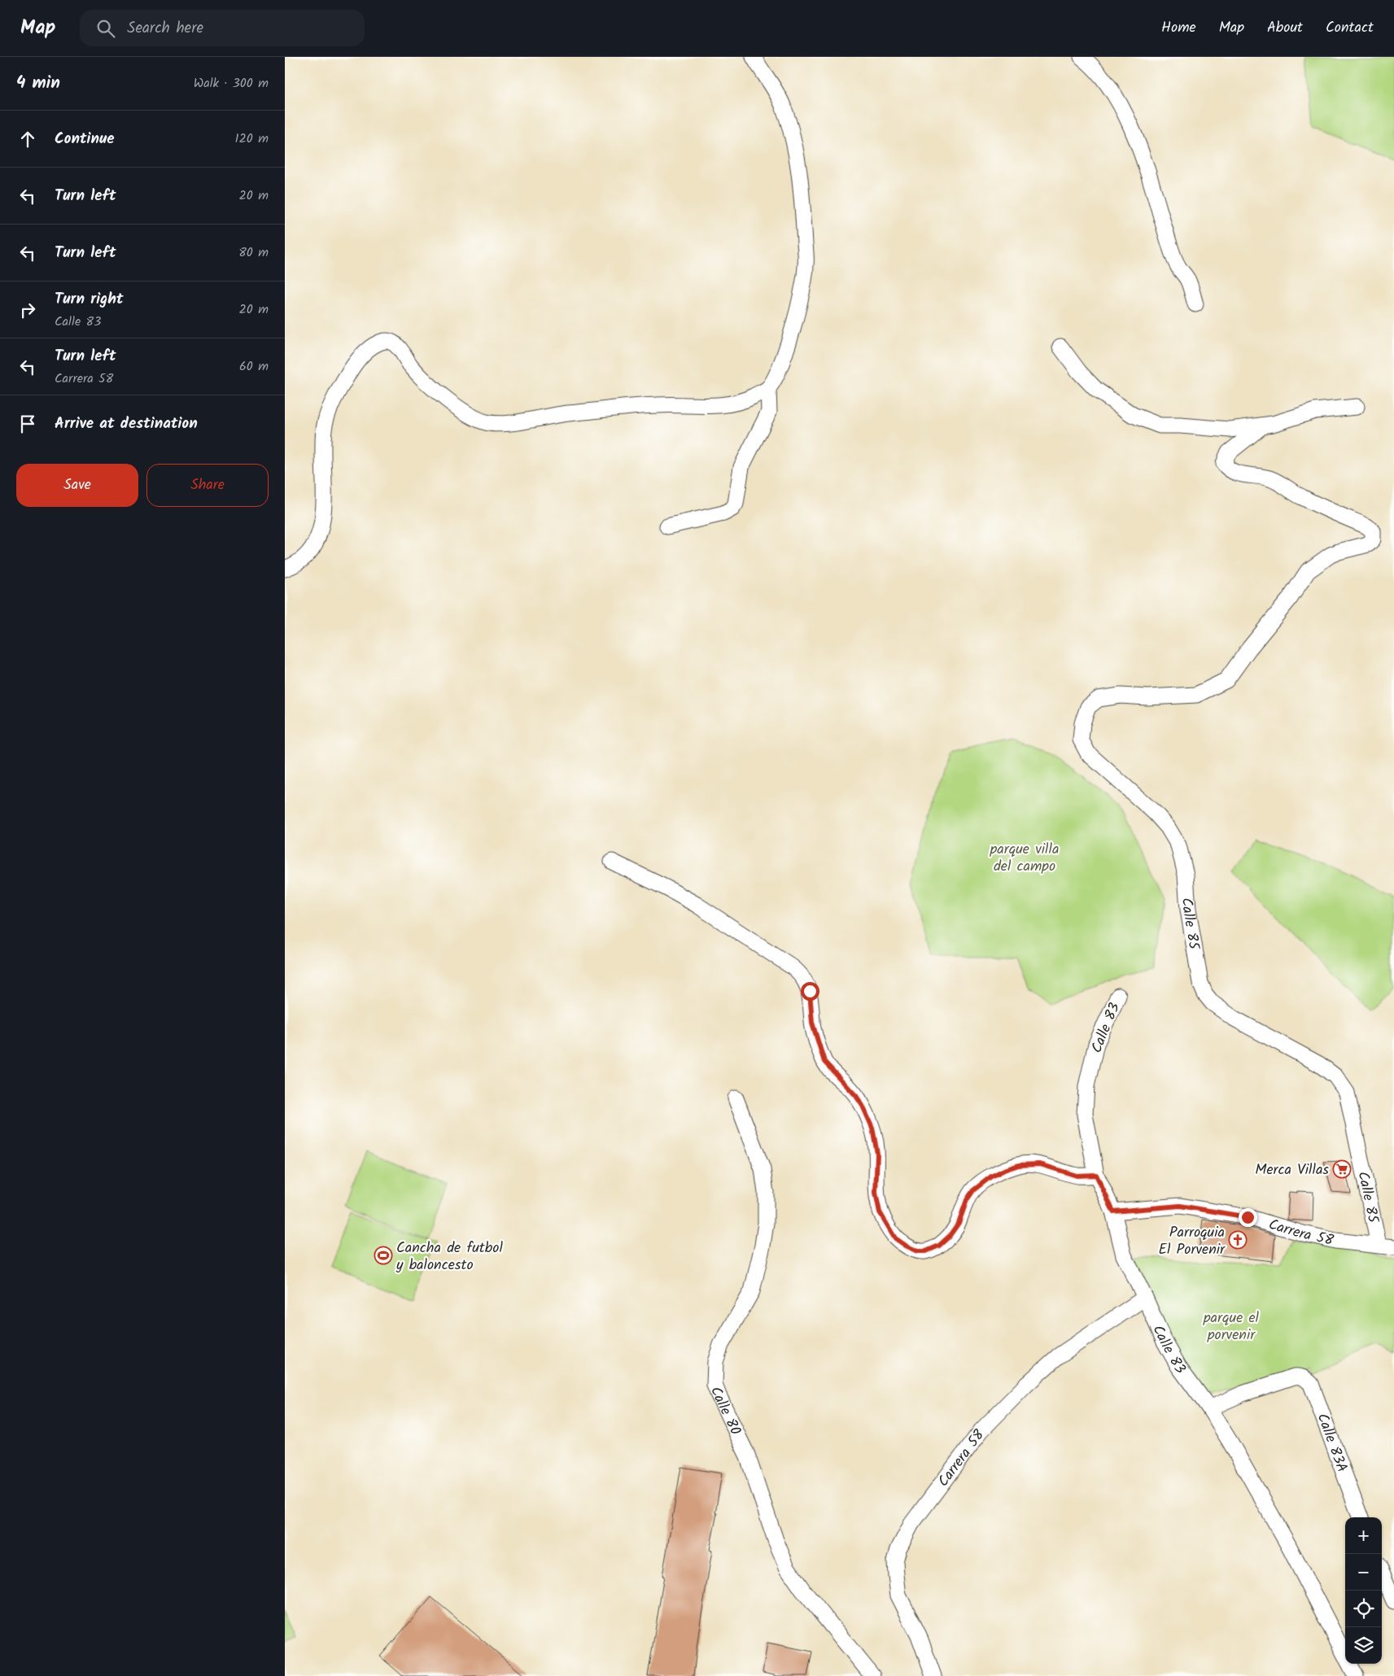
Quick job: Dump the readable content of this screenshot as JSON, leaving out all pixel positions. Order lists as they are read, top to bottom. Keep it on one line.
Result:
{"streets":{"street":["Calle 85","Calle 83","Carrera 58","Calle 80","Calle 83A"]},"crossings":[["Calle 85","Carrera 58"],["Calle 83","Carrera 58"],["Calle 83","Calle 83A"]],"parks":["parque villa del campo","parque el porvenir"],"places":{"supermarket":["Merca Villas"],"church":["Parroquia El Porvenir"],"sports":["Cancha de futbol y baloncesto"]},"page":{"header":"Map","search":"Search here","nav":["Home","Map","About","Contact"],"heading":["4 min","Walk · 300 m"],"list":[["Continue","120 m"],["Turn left","20 m"],["Turn left","80 m"],["Turn right","Calle 83","20 m"],["Turn left","Carrera 58","60 m"],"Arrive at destination"],"buttons":["Save","Share"],"map_buttons":["+","−"]}}
